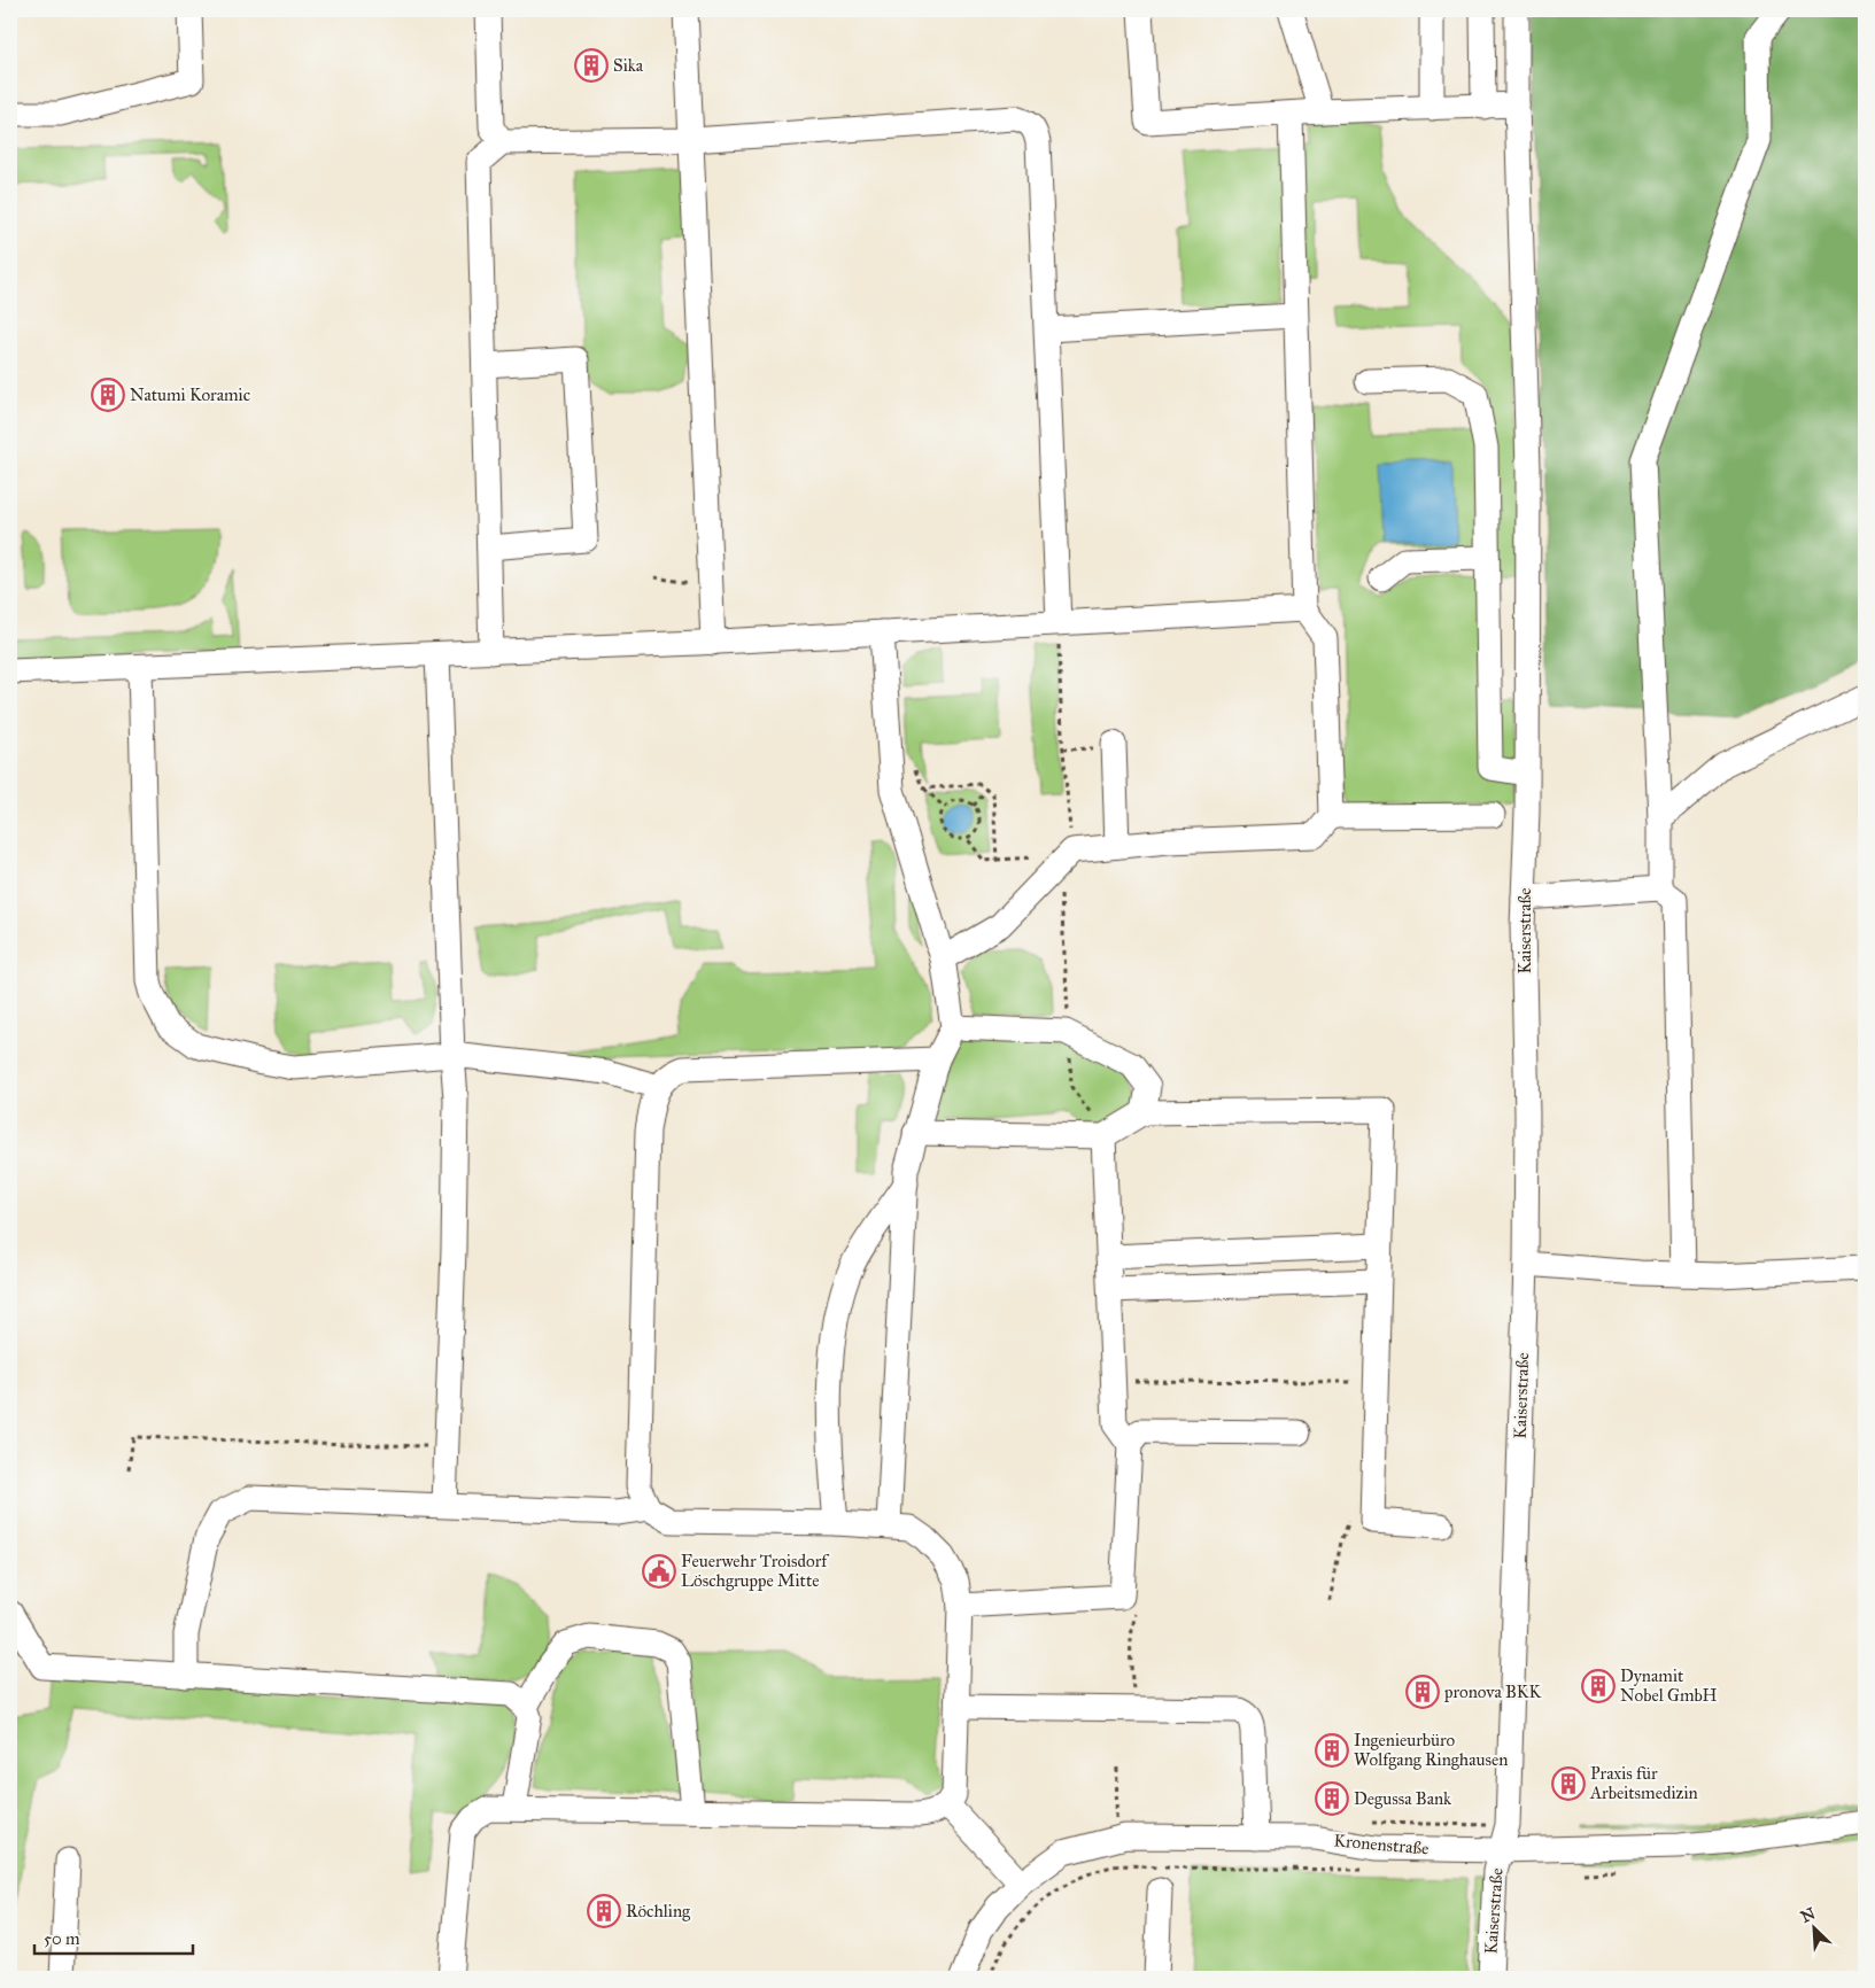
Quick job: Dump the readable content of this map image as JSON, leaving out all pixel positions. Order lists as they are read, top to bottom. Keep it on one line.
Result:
{"streets":{"street":["Kaiserstraße","Kronenstraße"]},"crossings":[["Kaiserstraße","Kronenstraße"]],"places":{"building":["Sika","Natumi Koramic","Dynamit Nobel GmbH","pronova BKK","Ingenieurbüro Wolfgang Ringhausen","Praxis für Arbeitsmedizin","Degussa Bank","Röchling"],"public building":["Feuerwehr Troisdorf Löschgruppe Mitte"]},"scale_bar":"50 m","north":"top left"}
